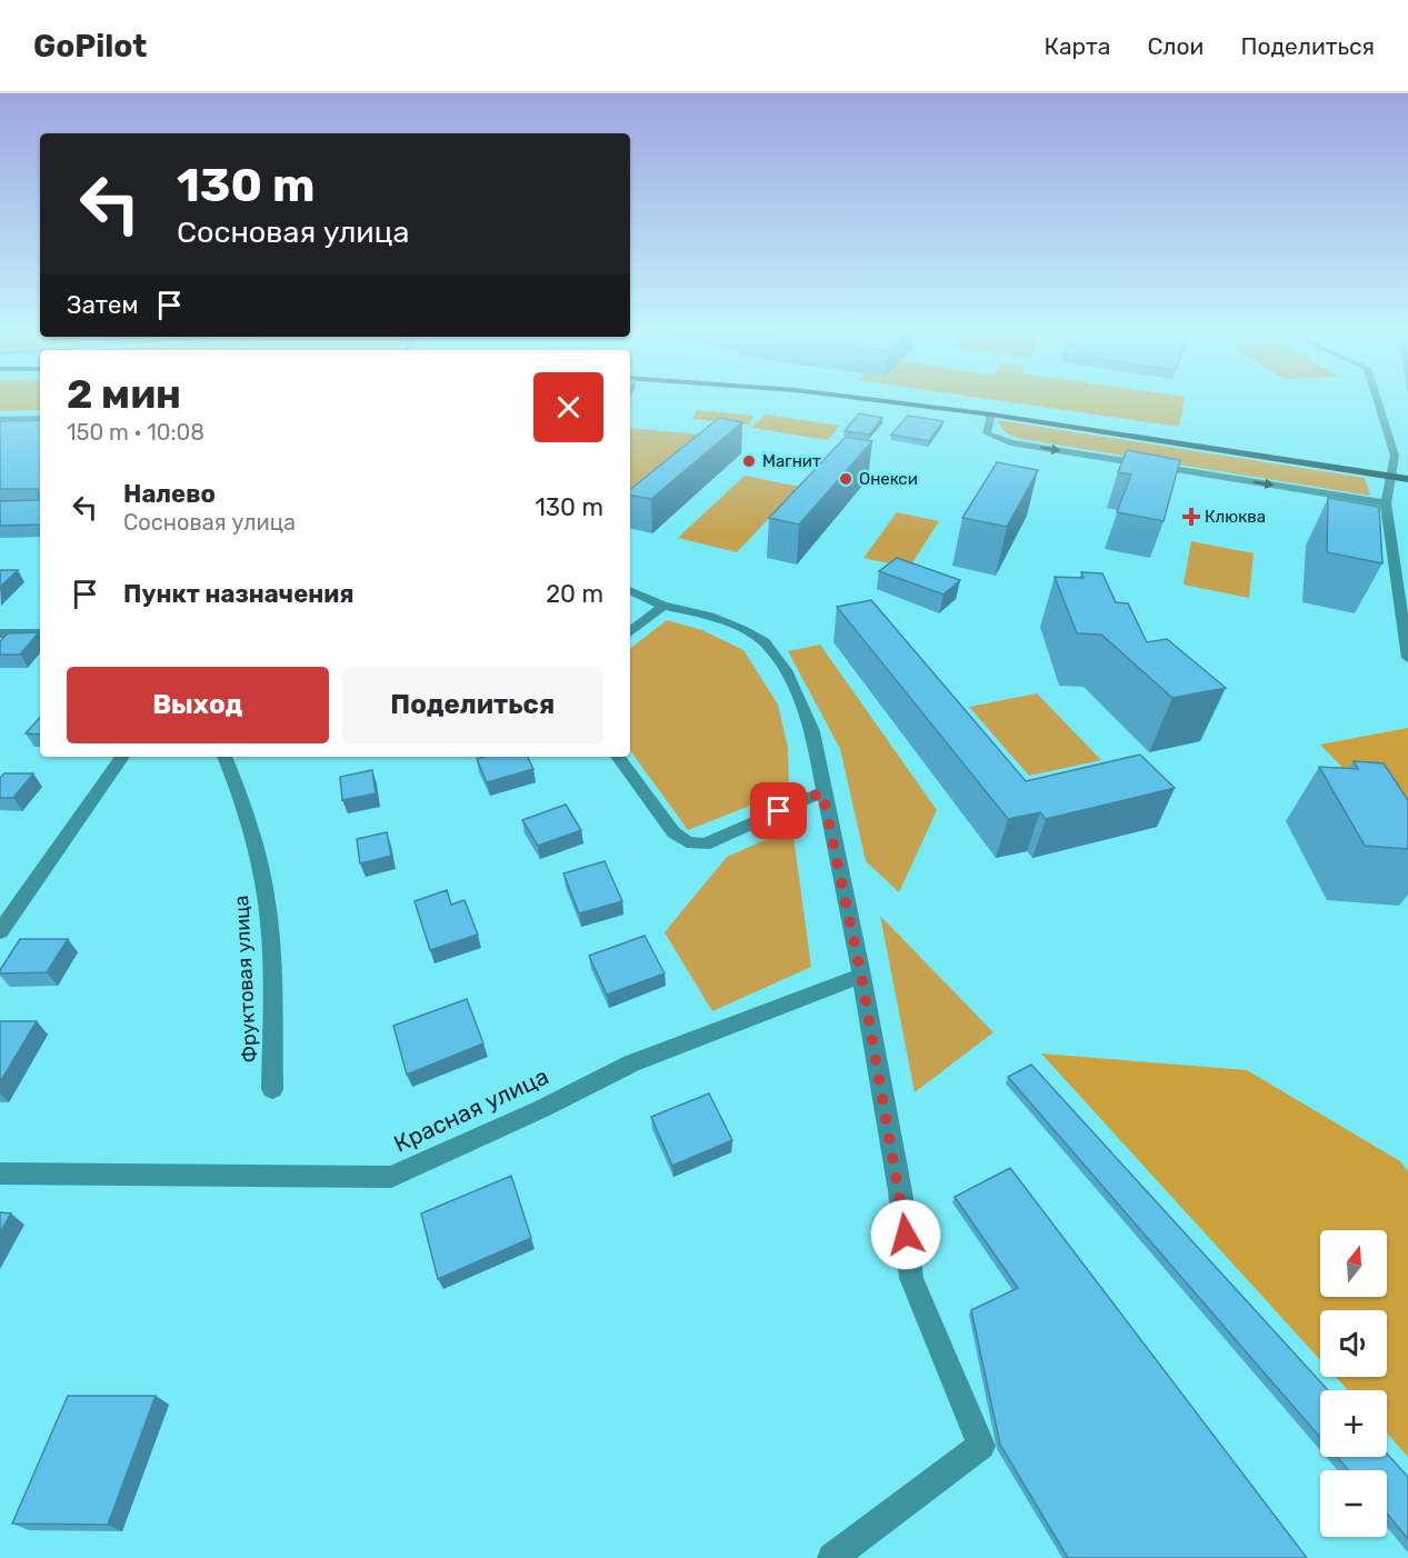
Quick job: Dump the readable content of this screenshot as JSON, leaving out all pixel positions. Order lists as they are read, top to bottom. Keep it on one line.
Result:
{"streets":{"street":["Фруктовая улица","Красная улица"]},"places":{"other":["Магнит","Онекси"],"health":["Клюква"]},"north":"top","page":{"header":"GoPilot","nav":["Карта","Слои","Поделиться"],"turn":["130 m","Сосновая улица"],"then":"Затем","heading":["2 мин","150 m · 10:08"],"list":[{"name":"Налево","note":"Сосновая улица","value":"130 m"},{"name":"Пункт назначения","value":"20 m"}],"buttons":["Выход","Поделиться"],"map_buttons":["+","−"]}}
